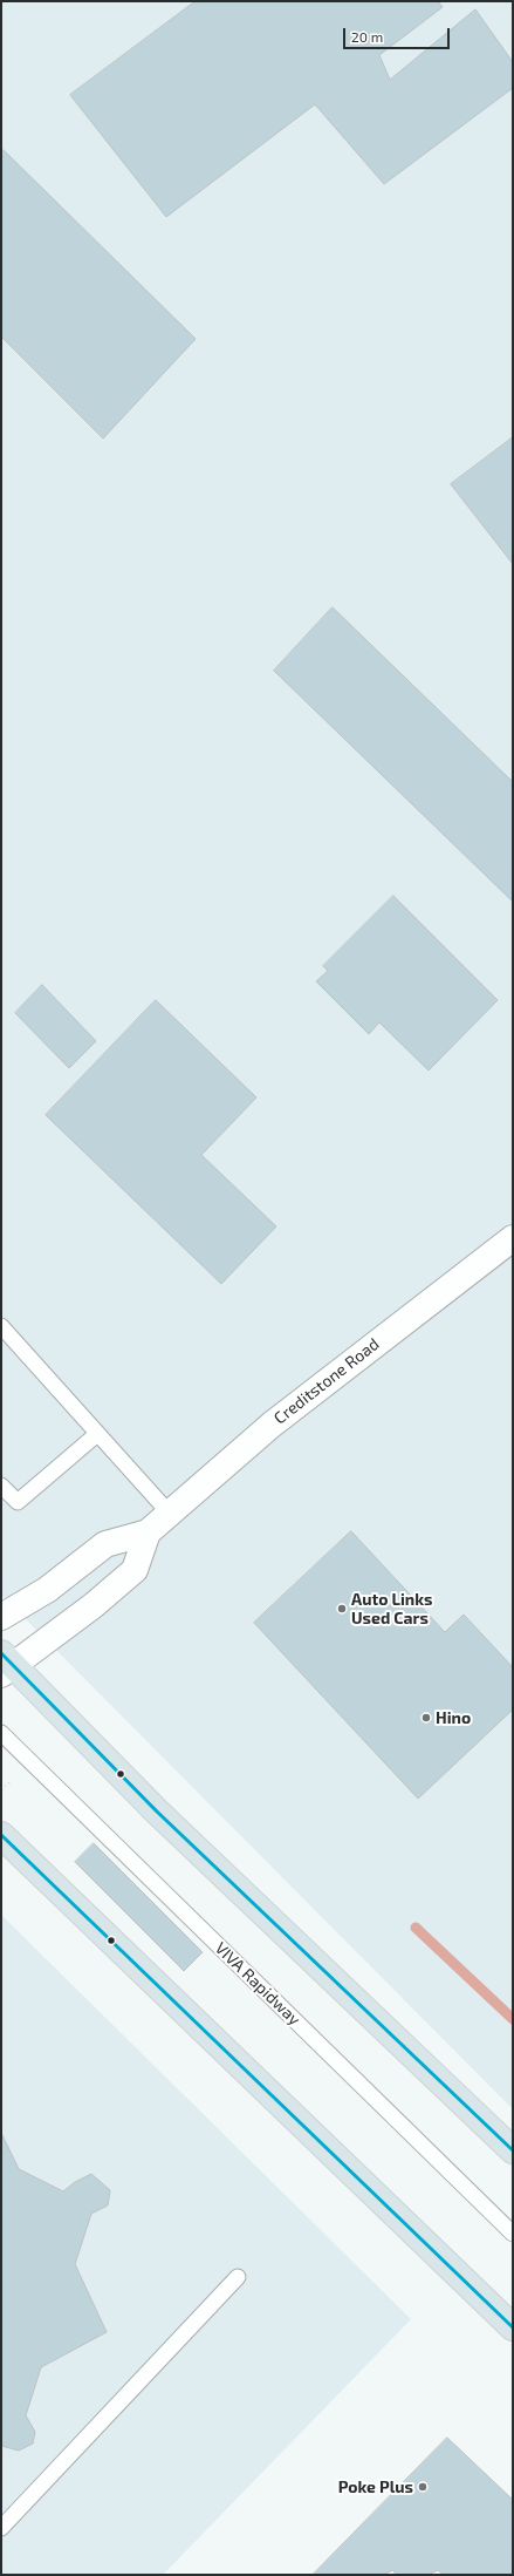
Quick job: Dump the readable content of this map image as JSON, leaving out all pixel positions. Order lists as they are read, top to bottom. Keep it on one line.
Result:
{"streets":{"street":["Creditstone Road"],"lane":["VIVA Rapidway"]},"places":["Auto Links Used Cars","Hino","Poke Plus"],"scale_bar":"20 m"}
